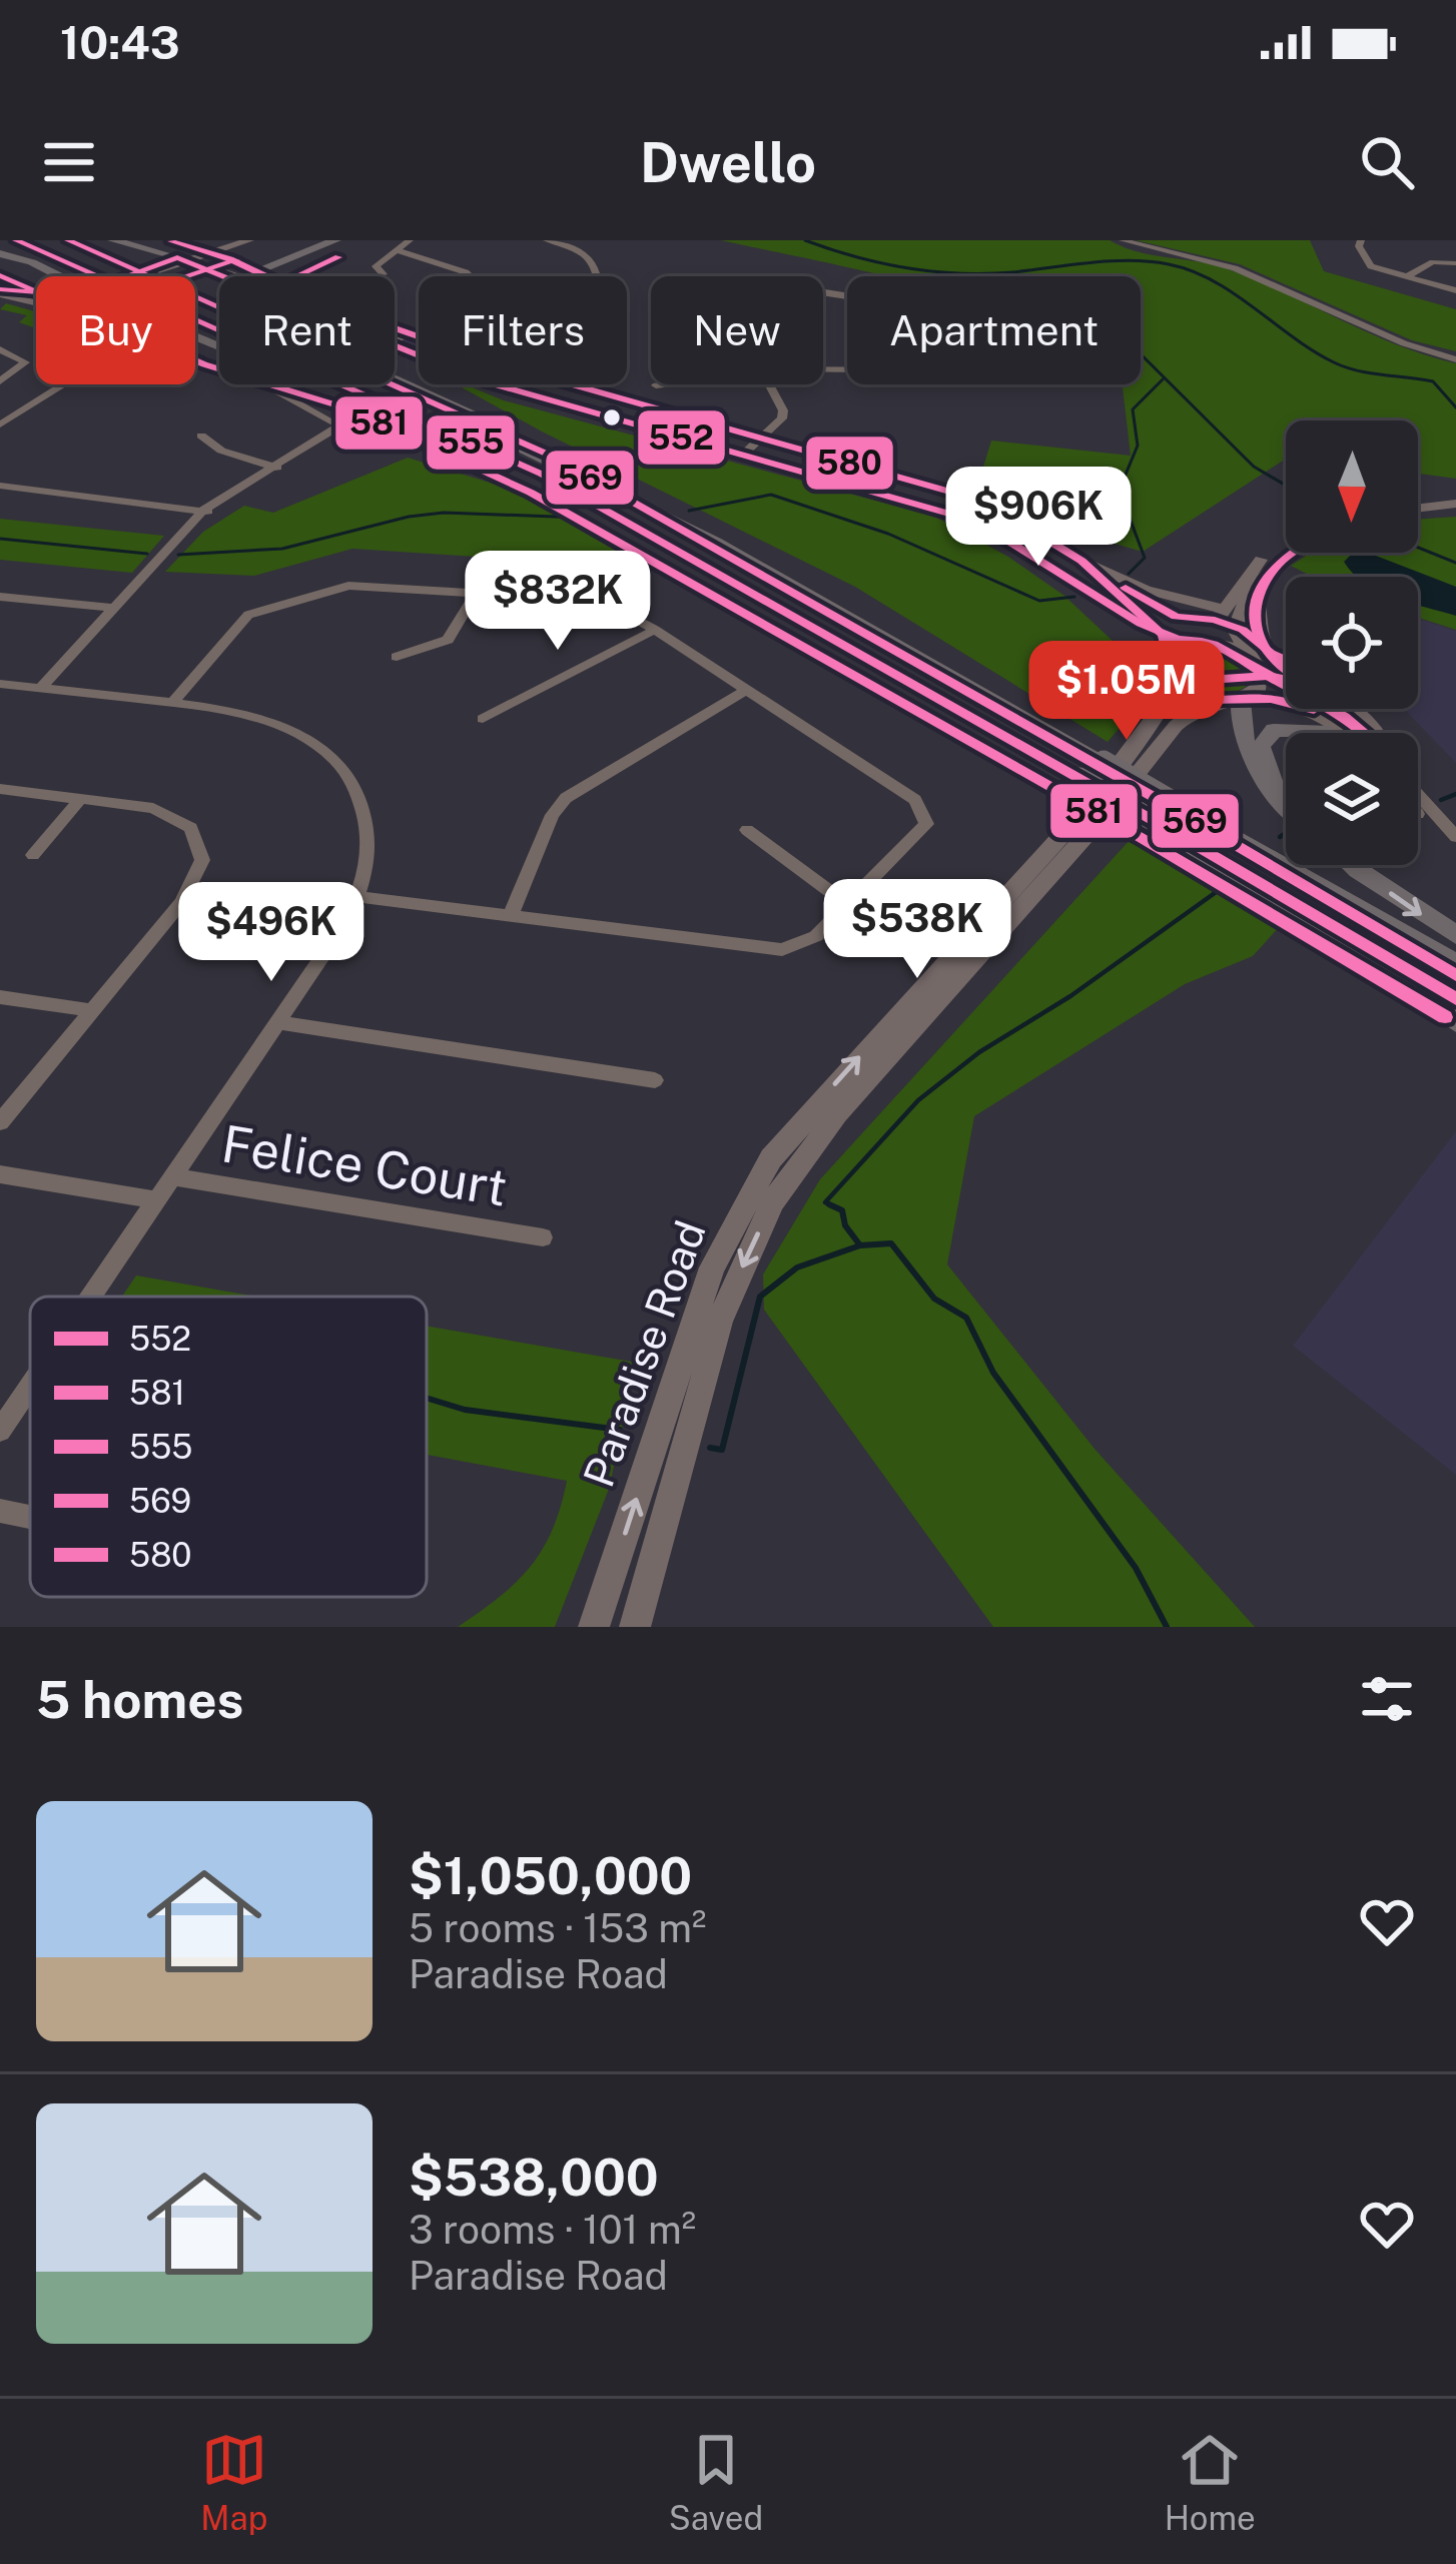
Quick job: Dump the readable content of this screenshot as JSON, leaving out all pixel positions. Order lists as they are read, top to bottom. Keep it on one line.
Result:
{"streets":{"main road":["Paradise Road"],"street":["Felice Court"]},"lines":["transit line 555","transit line 569","transit line 580","transit line 552","transit line 581"],"legend":["552","581","555","569","580"],"north":"bottom","page":{"status":"10:43","header":"Dwello","chip":["Buy","Rent","Filters","New","Apartment"],"price":["$906K","$832K","$1.05M","$538K","$496K"],"heading":"5 homes","list":[{"name":"$1,050,000","note":"5 rooms · 153 m² · Paradise Road"},{"name":"$538,000","note":"3 rooms · 101 m² · Paradise Road"}],"tabs":["Map","Saved","Home"]}}
